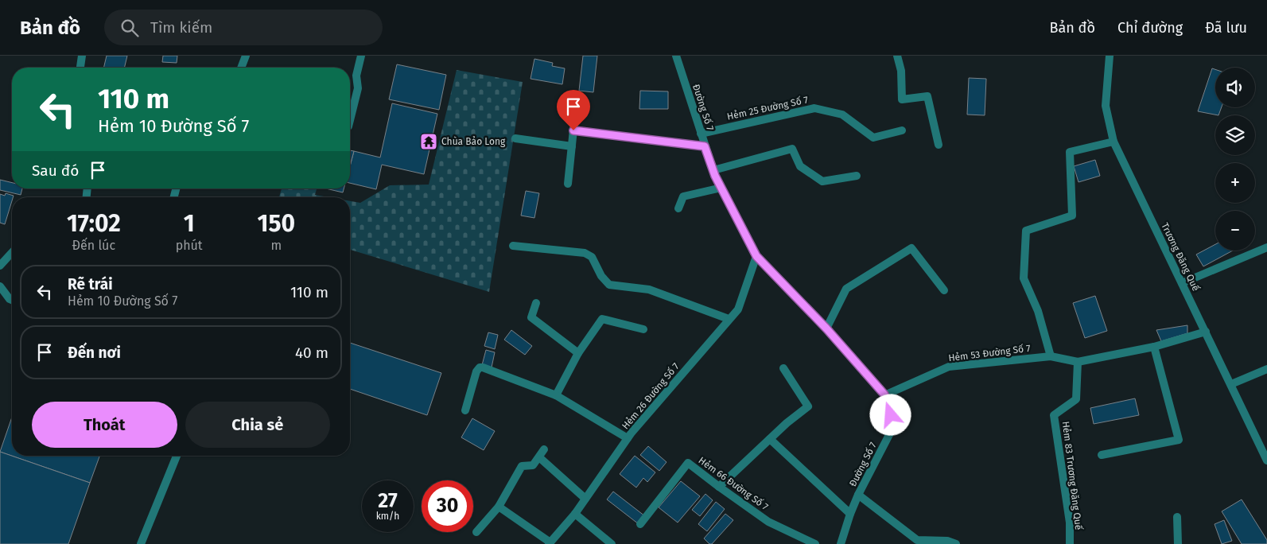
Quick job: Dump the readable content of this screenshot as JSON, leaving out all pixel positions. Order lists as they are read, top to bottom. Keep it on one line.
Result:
{"streets":{"street":["Đường Số 7","Hẻm 25 Đường Số 7","Trương Đăng Quế","Hẻm 53 Đường Số 7","Hẻm 26 Đường Số 7","Hẻm 83 Trương Đăng Quế","Hẻm 66 Đường Số 7"]},"crossings":[["Đường Số 7","Hẻm 25 Đường Số 7"],["Đường Số 7","Hẻm 53 Đường Số 7"],["Đường Số 7","Hẻm 26 Đường Số 7"],["Hẻm 53 Đường Số 7","Hẻm 83 Trương Đăng Quế"]],"places":{"temple":["Chùa Bảo Long"]},"page":{"header":"Bản đồ","search":"Tìm kiếm","nav":["Bản đồ","Chỉ đường","Đã lưu"],"map_buttons":["+","−"],"turn":["110 m","Hẻm 10 Đường Số 7"],"then":"Sau đó","eta":["17:02","Đến lúc","1","phút","150","m"],"list":[{"name":"Rẽ trái","note":"Hẻm 10 Đường Số 7","value":"110 m"},{"name":"Đến nơi","value":"40 m"}],"buttons":["Thoát","Chia sẻ"],"speed":"27 km/h","limit":"30"}}
